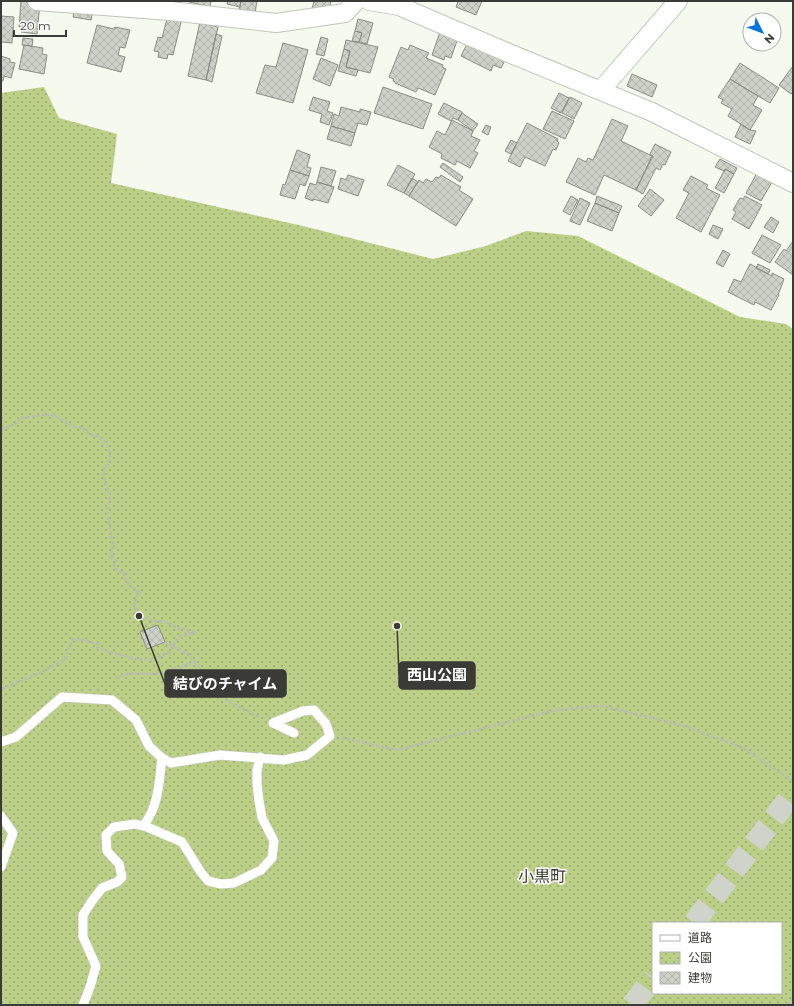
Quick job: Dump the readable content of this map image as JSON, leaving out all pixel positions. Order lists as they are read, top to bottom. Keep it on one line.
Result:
{"districts":["小黒町"],"places":["結びのチャイム","西山公園"],"legend":["道路","公園","建物"],"scale_bar":"20 m","north":"bottom right"}
